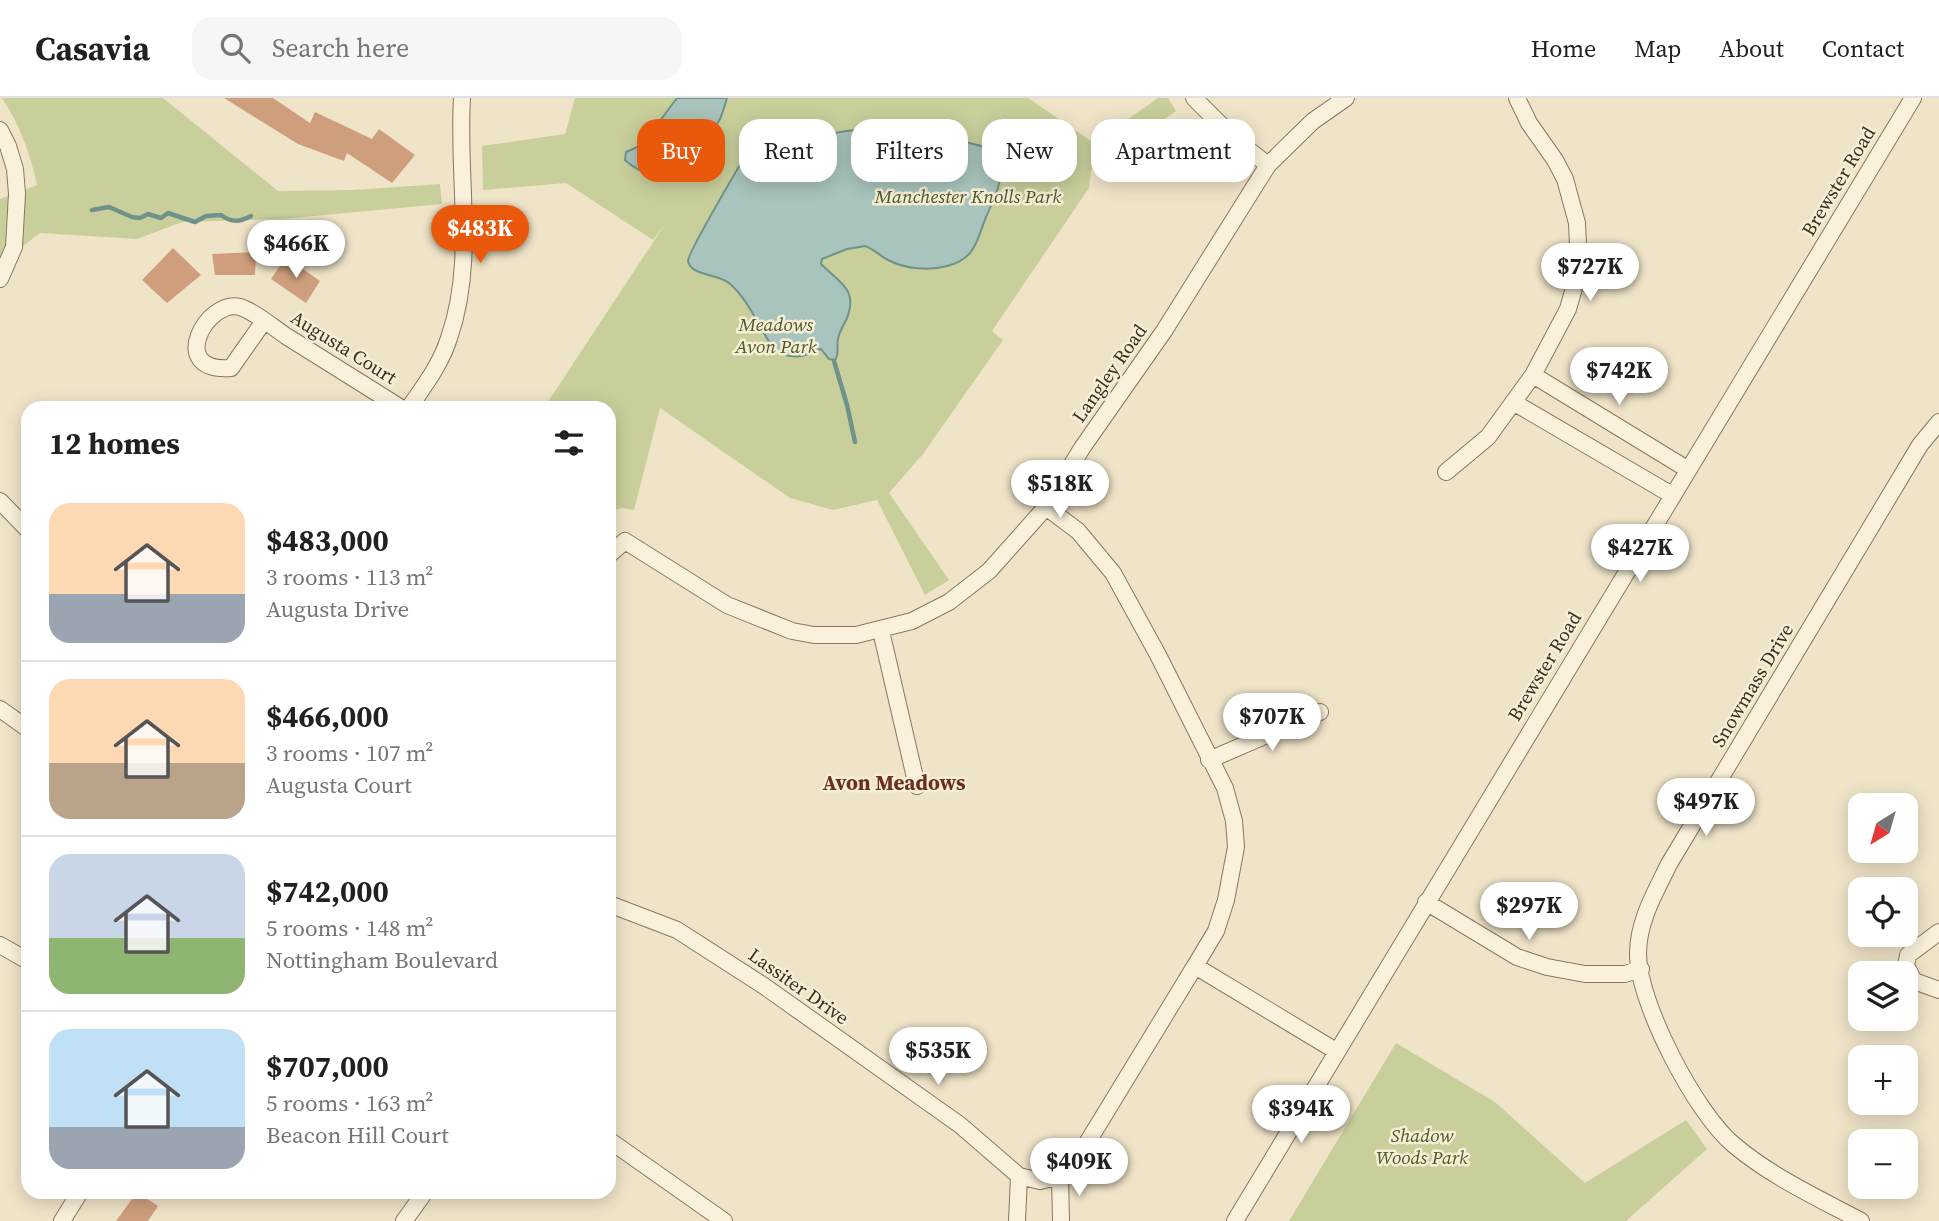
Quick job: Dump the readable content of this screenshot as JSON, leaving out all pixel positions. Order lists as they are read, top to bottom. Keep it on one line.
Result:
{"streets":{"street":["Brewster Road","Augusta Court","Langley Road","Snowmass Drive","Lassiter Drive"]},"districts":["Avon Meadows"],"parks":["Manchester Knolls Park","Meadows Avon Park","Shadow Woods Park"],"north":"bottom left","page":{"header":"Casavia","search":"Search here","nav":["Home","Map","About","Contact"],"chip":["Buy","Rent","Filters","New","Apartment"],"price":["$483K","$466K","$727K","$742K","$518K","$427K","$707K","$497K","$297K","$535K","$394K","$409K"],"heading":"12 homes","list":[{"name":"$483,000","note":"3 rooms · 113 m² · Augusta Drive"},{"name":"$466,000","note":"3 rooms · 107 m² · Augusta Court"},{"name":"$742,000","note":"5 rooms · 148 m² · Nottingham Boulevard"},{"name":"$707,000","note":"5 rooms · 163 m² · Beacon Hill Court"}],"map_buttons":["+","−"]}}
